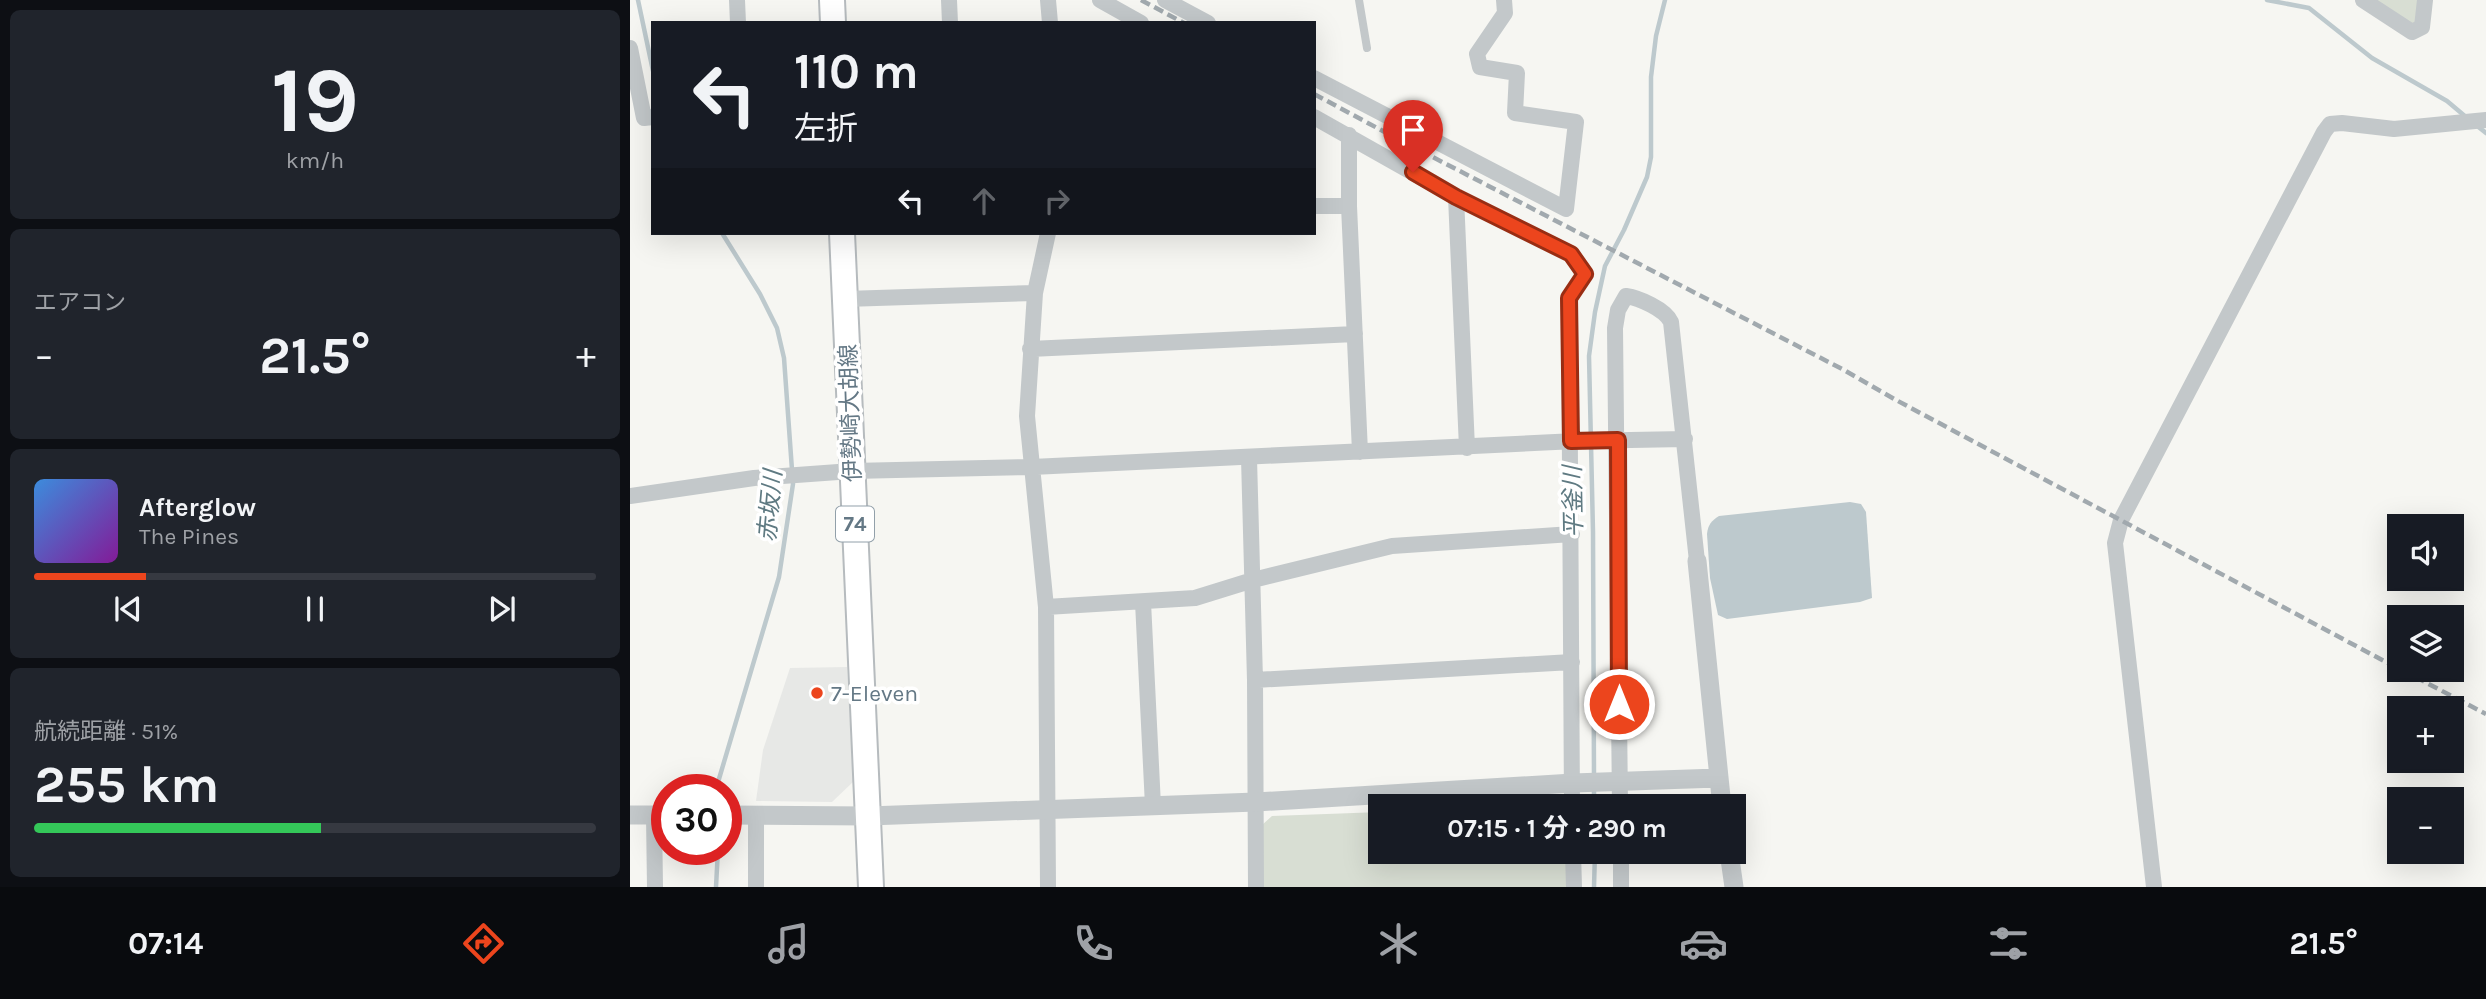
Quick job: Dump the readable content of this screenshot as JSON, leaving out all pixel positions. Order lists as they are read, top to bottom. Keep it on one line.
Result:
{"streets":{"main road":["伊勢崎大胡線","74"]},"water":["平釜川","赤坂川"],"places":["7-Eleven"],"page":{"tile":[["19","km/h"],"エアコン",["航続距離 · 51%","255 km"]],"turn":["110 m","左折"],"heat":["−","21.5°","+"],"song":["Afterglow","The Pines"],"map_buttons":["+","−"],"limit":"30","trip":"07:15 · 1 分 · 290 m","tabs":["07:14","21.5°"]}}
